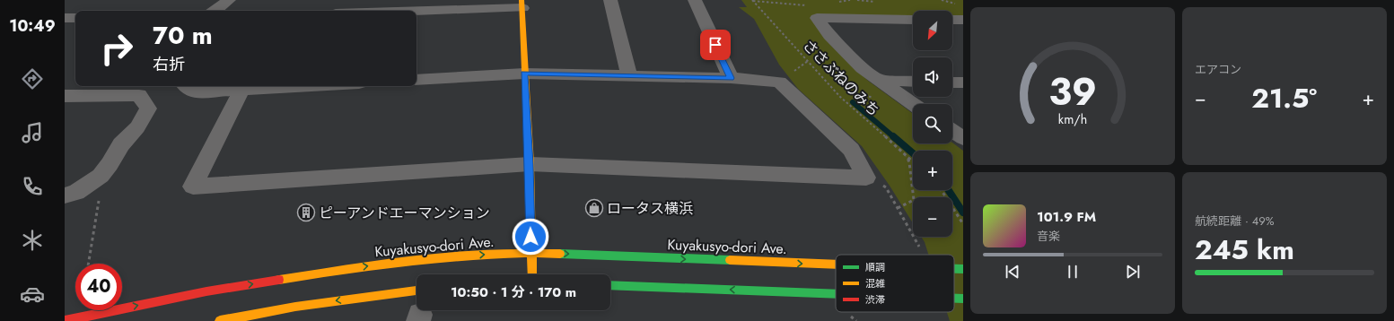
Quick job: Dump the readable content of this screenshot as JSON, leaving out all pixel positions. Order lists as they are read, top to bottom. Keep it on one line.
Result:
{"streets":{"street":["Kuyakusyo-dori Ave."],"path":["ささぶねのみち"]},"places":{"shop":["ロータス横浜"],"building":["ピーアンドエーマンション"]},"legend":["順調","混雑","渋滞"],"north":"bottom left","page":{"tabs":"10:49","tile":["エアコン",["航続距離 · 49%","245 km"]],"map_buttons":["+","−"],"turn":["70 m","右折"],"heat":["−","21.5°","+"],"song":["101.9 FM","音楽"],"limit":"40","trip":"10:50 · 1 分 · 170 m","gauge":["39","km/h"]}}
